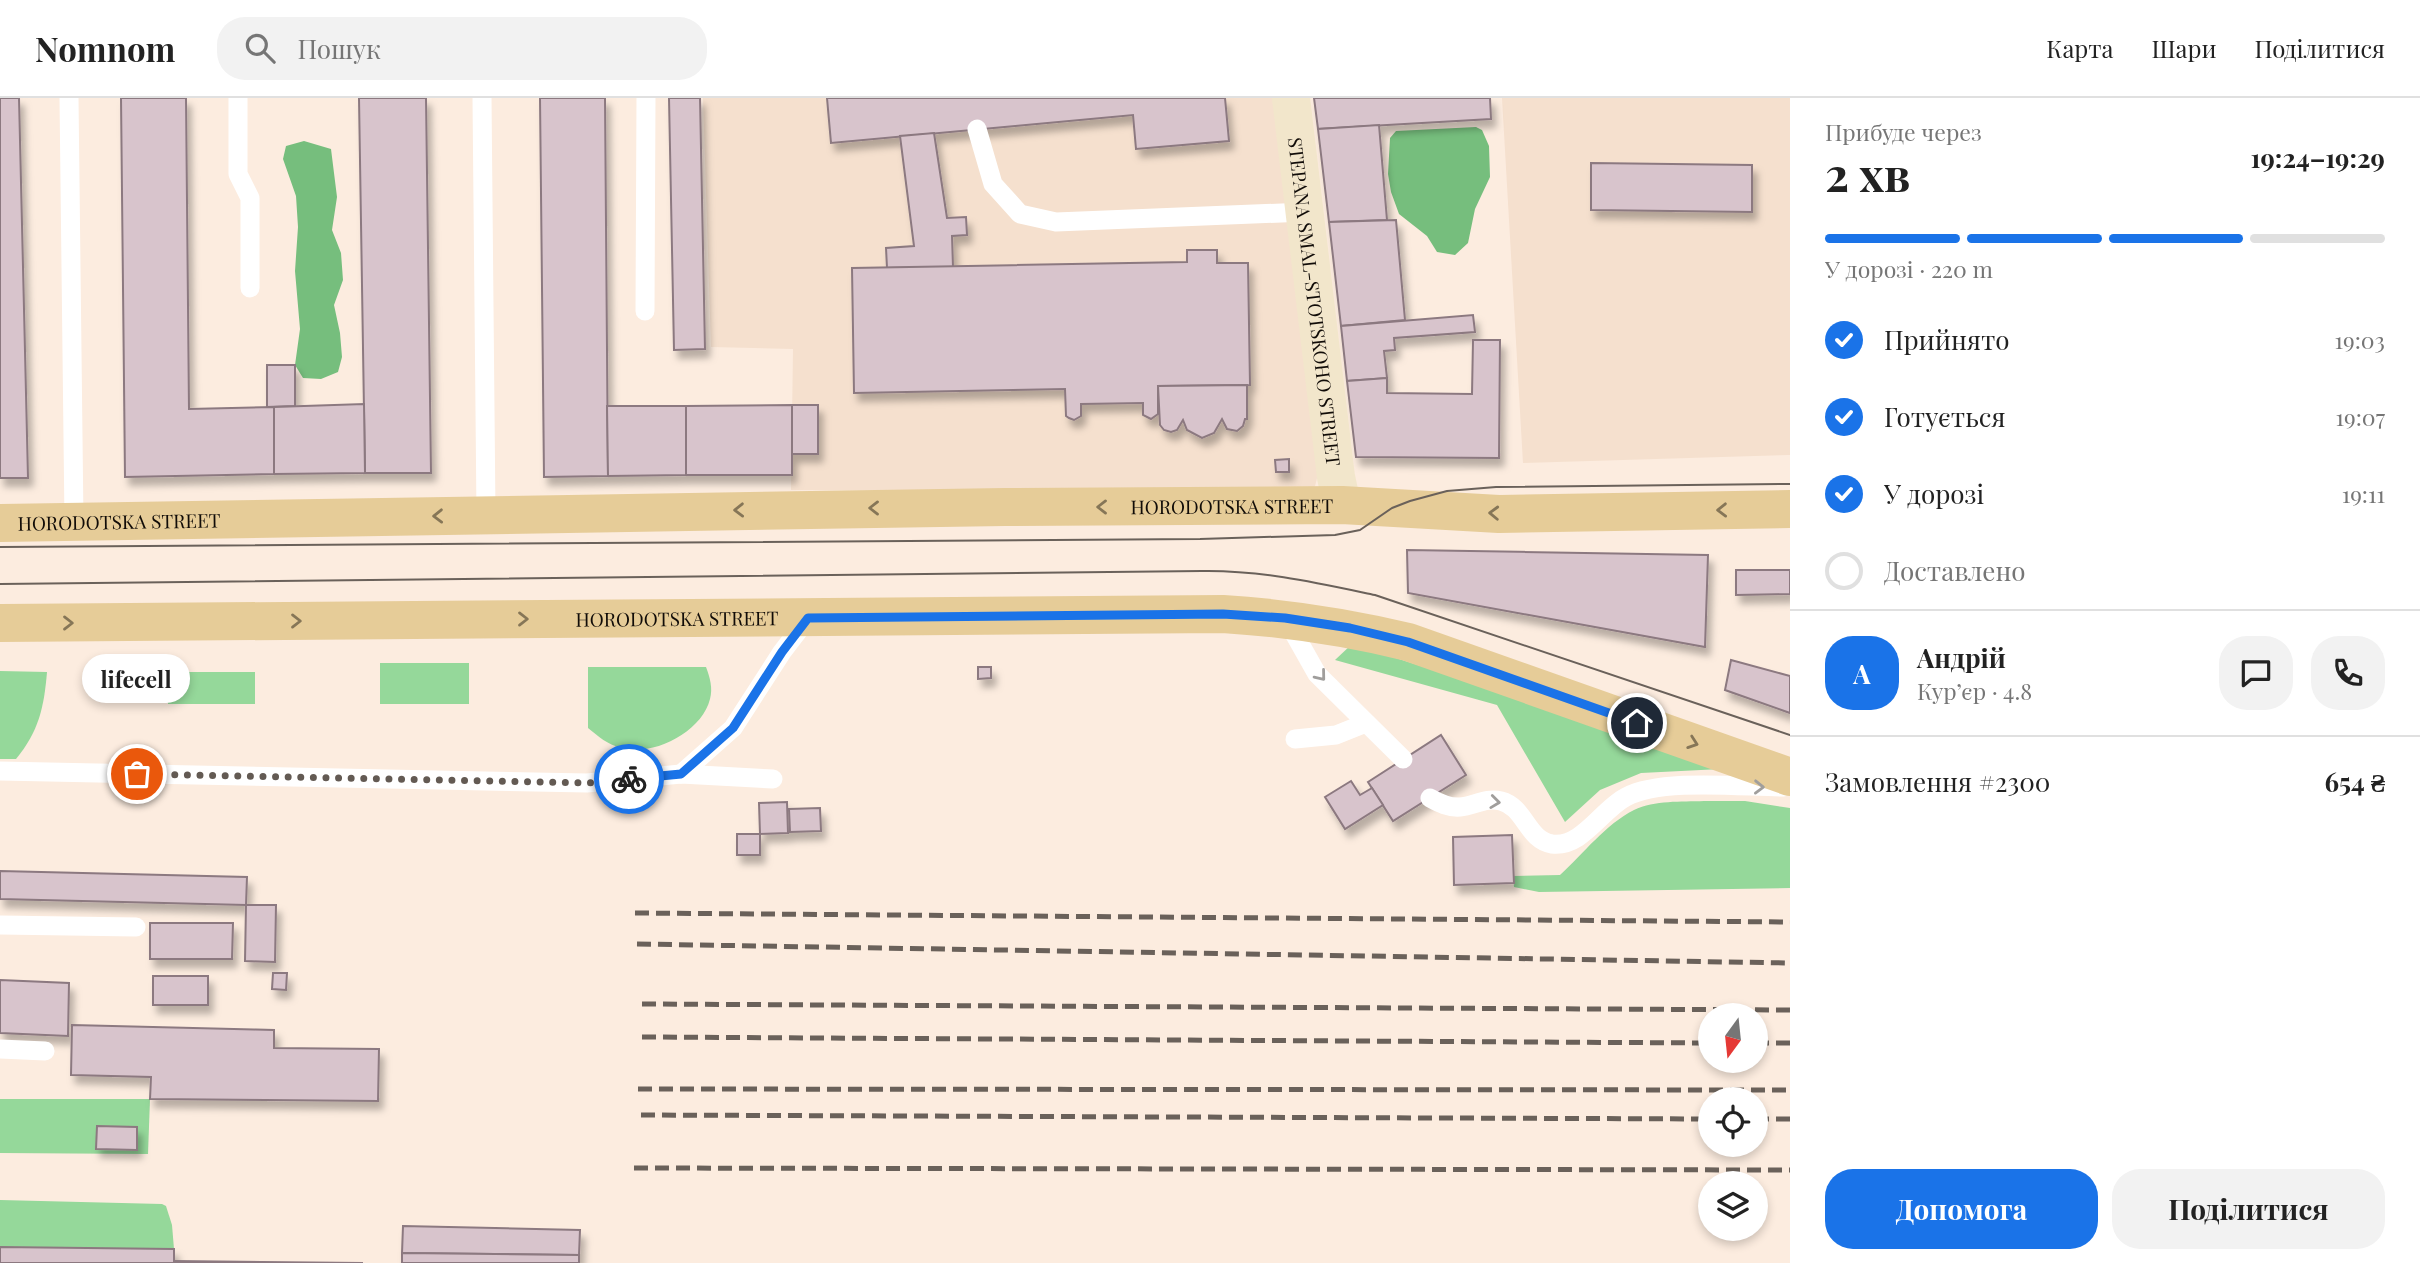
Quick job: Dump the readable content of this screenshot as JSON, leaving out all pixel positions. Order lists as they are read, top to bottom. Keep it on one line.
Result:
{"streets":{"main road":["HORODOTSKA STREET"],"street":["STEPANA SMAL-STOTSKOHO STREET"]},"crossings":[["STEPANA SMAL-STOTSKOHO STREET","HORODOTSKA STREET"]],"places":["lifecell"],"north":"bottom","page":{"header":"Nomnom","search":"Пошук","nav":["Карта","Шари","Поділитися"],"heading":["2 хв","Прибуде через","19:24–19:29"],"panel":["Андрій","Кур’єр · 4.8","Замовлення #2300","654 ₴"],"bar":"У дорозі · 220 m","list":[["Прийнято","19:03"],["Готується","19:07"],["У дорозі","19:11"],"Доставлено"],"round":"А","bubble":"lifecell","buttons":["Допомога","Поділитися"]}}
